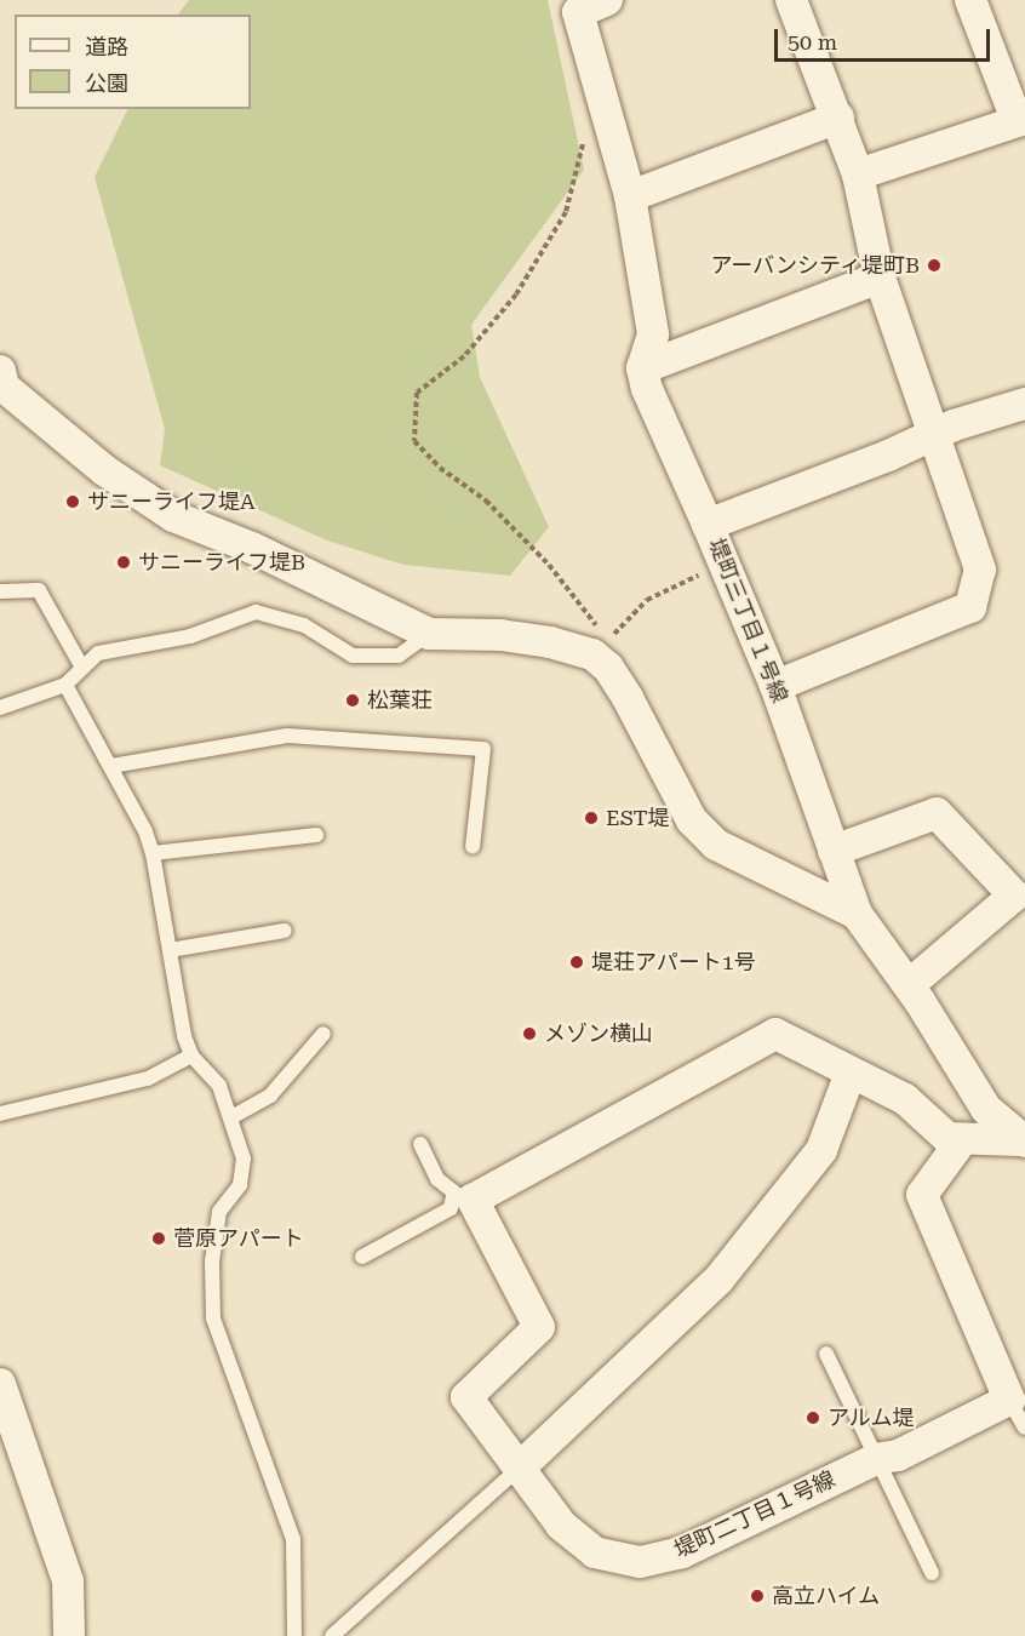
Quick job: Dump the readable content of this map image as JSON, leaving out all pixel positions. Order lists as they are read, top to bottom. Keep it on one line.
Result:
{"streets":{"street":["堤町三丁目１号線","堤町二丁目１号線"]},"places":["アーバンシティ堤町B","サニーライフ堤A","サニーライフ堤B","松葉荘","EST堤","堤荘アパート1号","メゾン横山","菅原アパート","アルム堤","高立ハイム"],"legend":["道路","公園"],"scale_bar":"50 m"}
